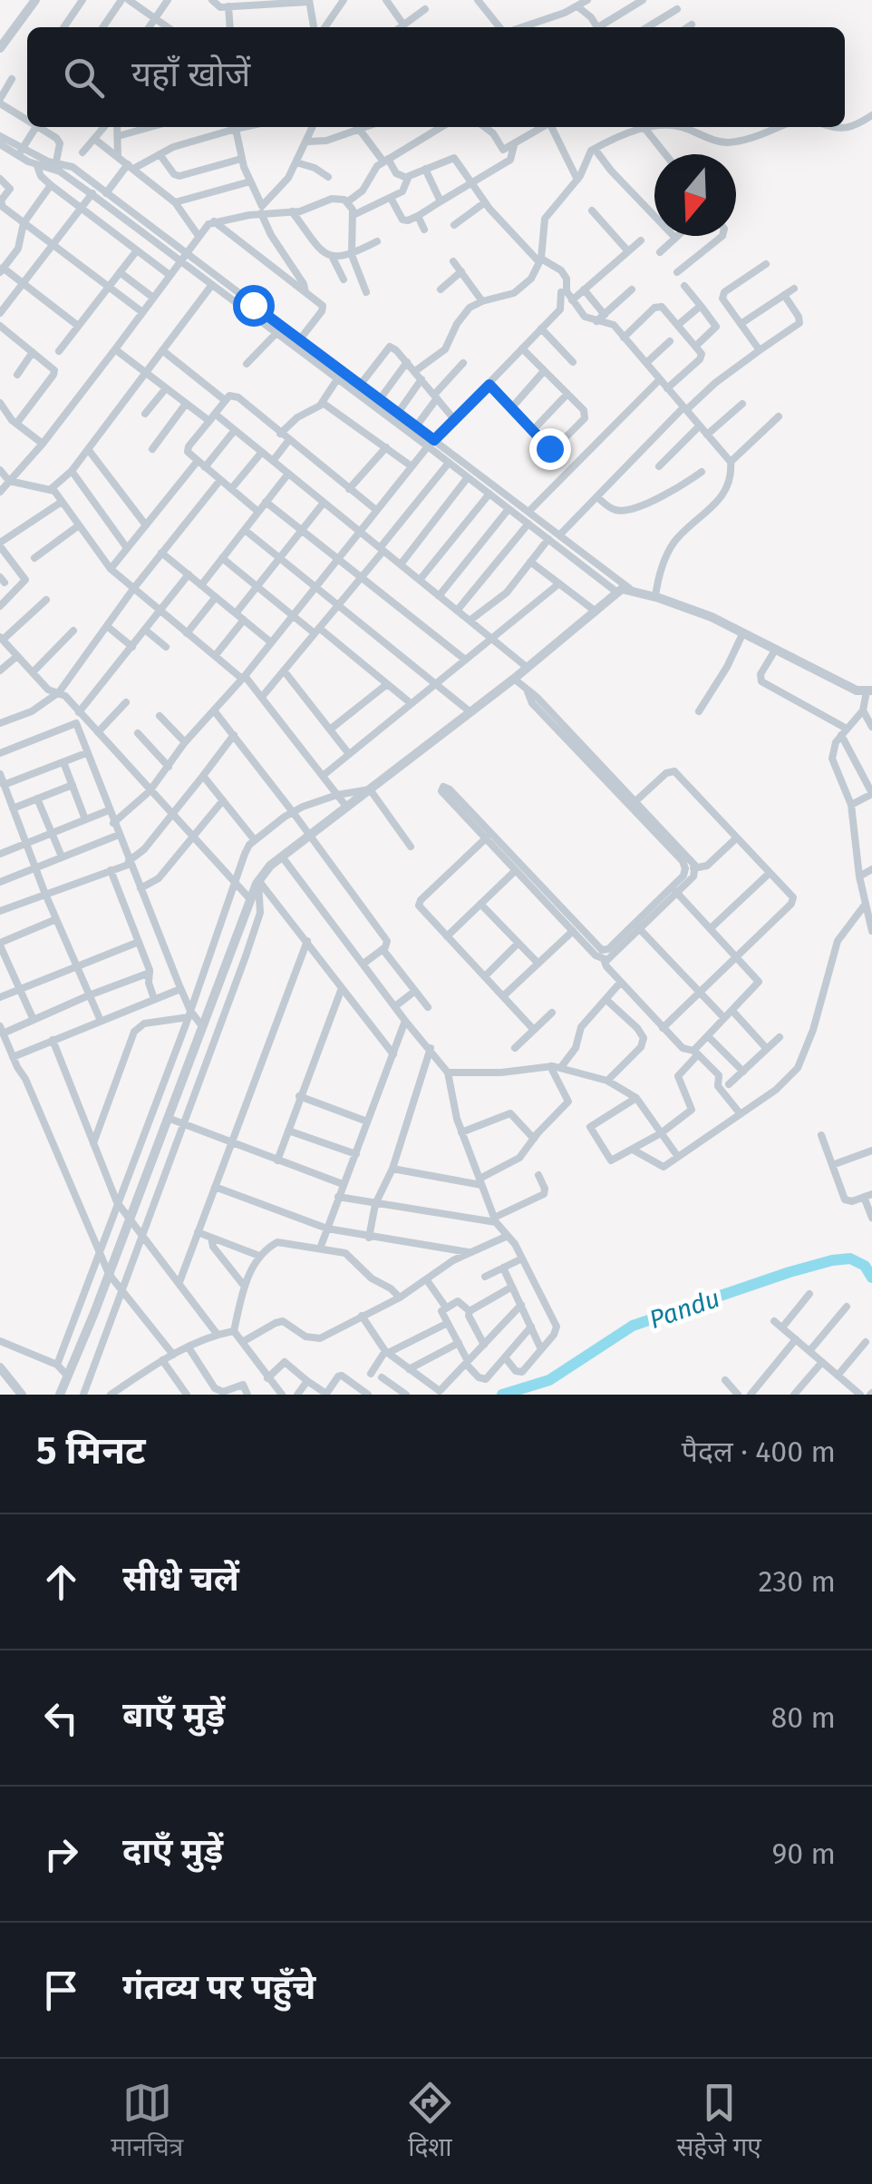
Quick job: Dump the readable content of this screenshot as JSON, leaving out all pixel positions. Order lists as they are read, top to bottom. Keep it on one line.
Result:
{"water":["Pandu"],"north":"bottom","page":{"search":"यहाँ खोजें","heading":["5 मिनट","पैदल · 400 m"],"list":[["सीधे चलें","230 m"],["बाएँ मुड़ें","80 m"],["दाएँ मुड़ें","90 m"],"गंतव्य पर पहुँचे"],"nav":["मानचित्र","दिशा","सहेजे गए"]}}
